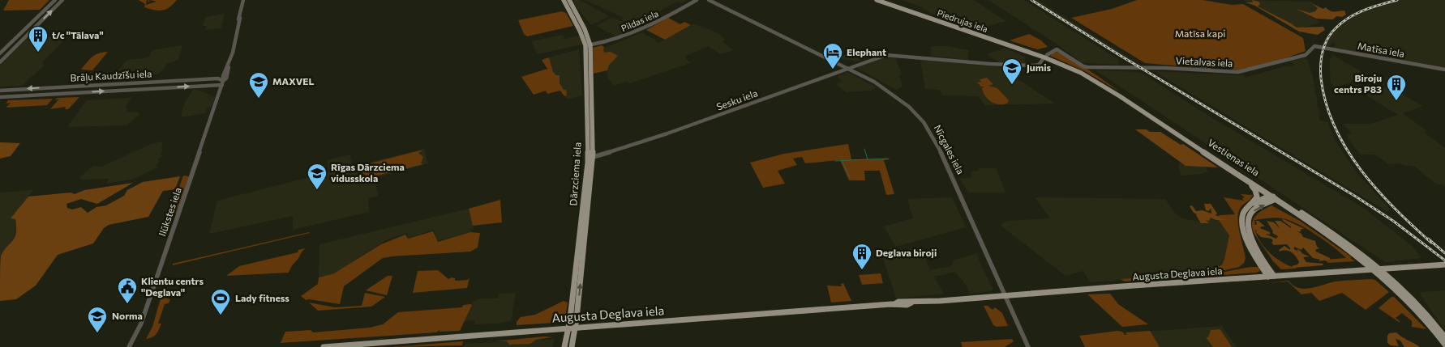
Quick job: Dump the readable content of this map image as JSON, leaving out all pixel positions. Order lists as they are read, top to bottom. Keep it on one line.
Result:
{"streets":{"main road":["Piedrujas iela","Vestienas iela","Dārzciema iela","Augusta Deglava iela"],"street":["Pildas iela","Matīsa iela","Vietalvas iela","Brāļu Kaudzīšu iela","Sesku iela","Nīcgales iela","Ilūkstes iela"]},"crossings":[["Pildas iela","Dārzciema iela"],["Piedrujas iela","Vietalvas iela"],["Piedrujas iela","Vestienas iela"],["Matīsa iela","Vietalvas iela"],["Vietalvas iela","Vestienas iela"],["Brāļu Kaudzīšu iela","Ilūkstes iela"],["Sesku iela","Nīcgales iela"],["Sesku iela","Dārzciema iela"],["Nīcgales iela","Augusta Deglava iela"],["Dārzciema iela","Augusta Deglava iela"]],"parks":["Matīsa kapi"],"places":{"building":["t/c \"Tālava\"","Biroju centrs P83","Deglava biroji"],"hotel":["Elephant"],"school or university":["Jumis","MAXVEL","Rīgas Dārzciema vidusskola","Norma"],"public building":["Klientu centrs \"Deglava\""],"sports":["Lady fitness"]}}
